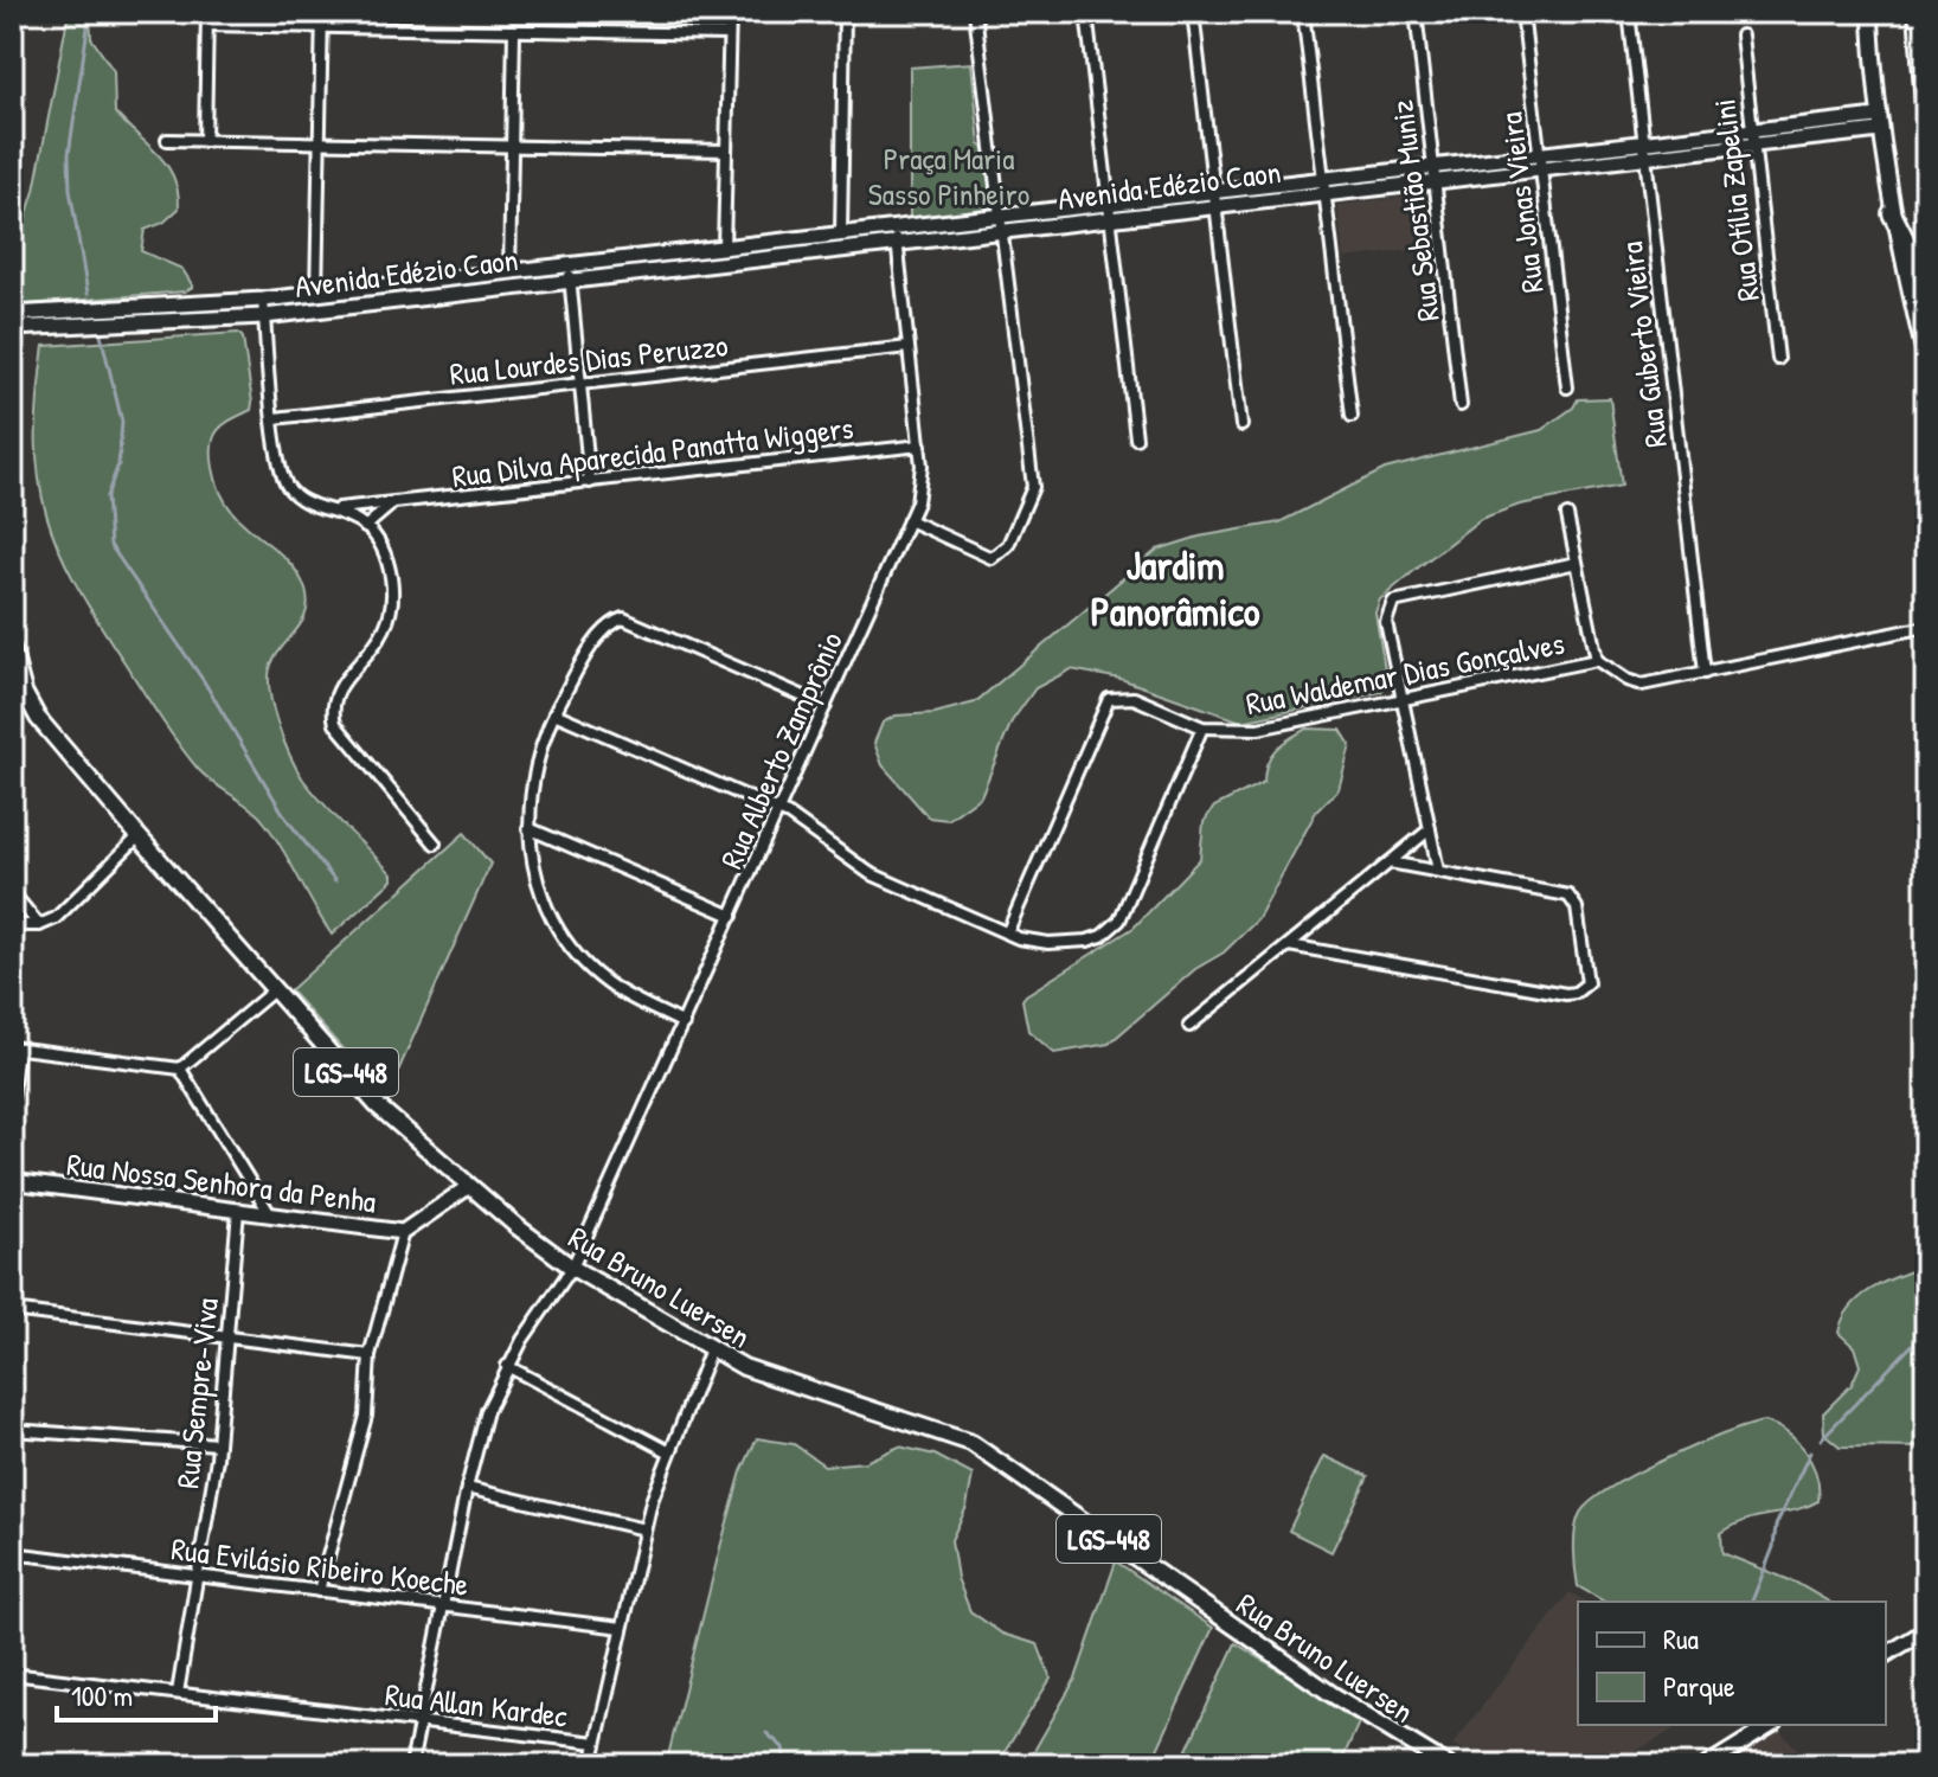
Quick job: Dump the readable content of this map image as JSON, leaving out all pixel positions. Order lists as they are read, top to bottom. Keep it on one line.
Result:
{"streets":{"main road":["Avenida Edézio Caon","LGS-448","Rua Nossa Senhora da Penha","Rua Bruno Luersen"],"street":["Rua Otília Zapelini","Rua Jonas Vieira","Rua Sebastião Muniz","Rua Guberto Vieira","Rua Lourdes Dias Peruzzo","Rua Dilva Aparecida Panatta Wiggers","Rua Waldemar Dias Gonçalves","Rua Alberto Zamprônio","Rua Sempre-Viva","Rua Evilásio Ribeiro Koeche","Rua Allan Kardec"]},"crossings":[["Avenida Edézio Caon","Rua Otília Zapelini"],["Avenida Edézio Caon","Rua Jonas Vieira"],["Avenida Edézio Caon","Rua Sebastião Muniz"],["Avenida Edézio Caon","Rua Guberto Vieira"],["Avenida Edézio Caon","Rua Alberto Zamprônio"],["Rua Lourdes Dias Peruzzo","Rua Alberto Zamprônio"],["Rua Dilva Aparecida Panatta Wiggers","Rua Alberto Zamprônio"],["Rua Alberto Zamprônio","Rua Bruno Luersen"],["Rua Alberto Zamprônio","Rua Evilásio Ribeiro Koeche"],["Rua Alberto Zamprônio","Rua Allan Kardec"],["Rua Nossa Senhora da Penha","Rua Bruno Luersen"],["Rua Nossa Senhora da Penha","Rua Sempre-Viva"],["Rua Sempre-Viva","Rua Evilásio Ribeiro Koeche"],["Rua Sempre-Viva","Rua Allan Kardec"]],"districts":["Jardim Panorâmico"],"parks":["Praça Maria Sasso Pinheiro"],"legend":["Rua","Parque"],"scale_bar":"100 m"}
